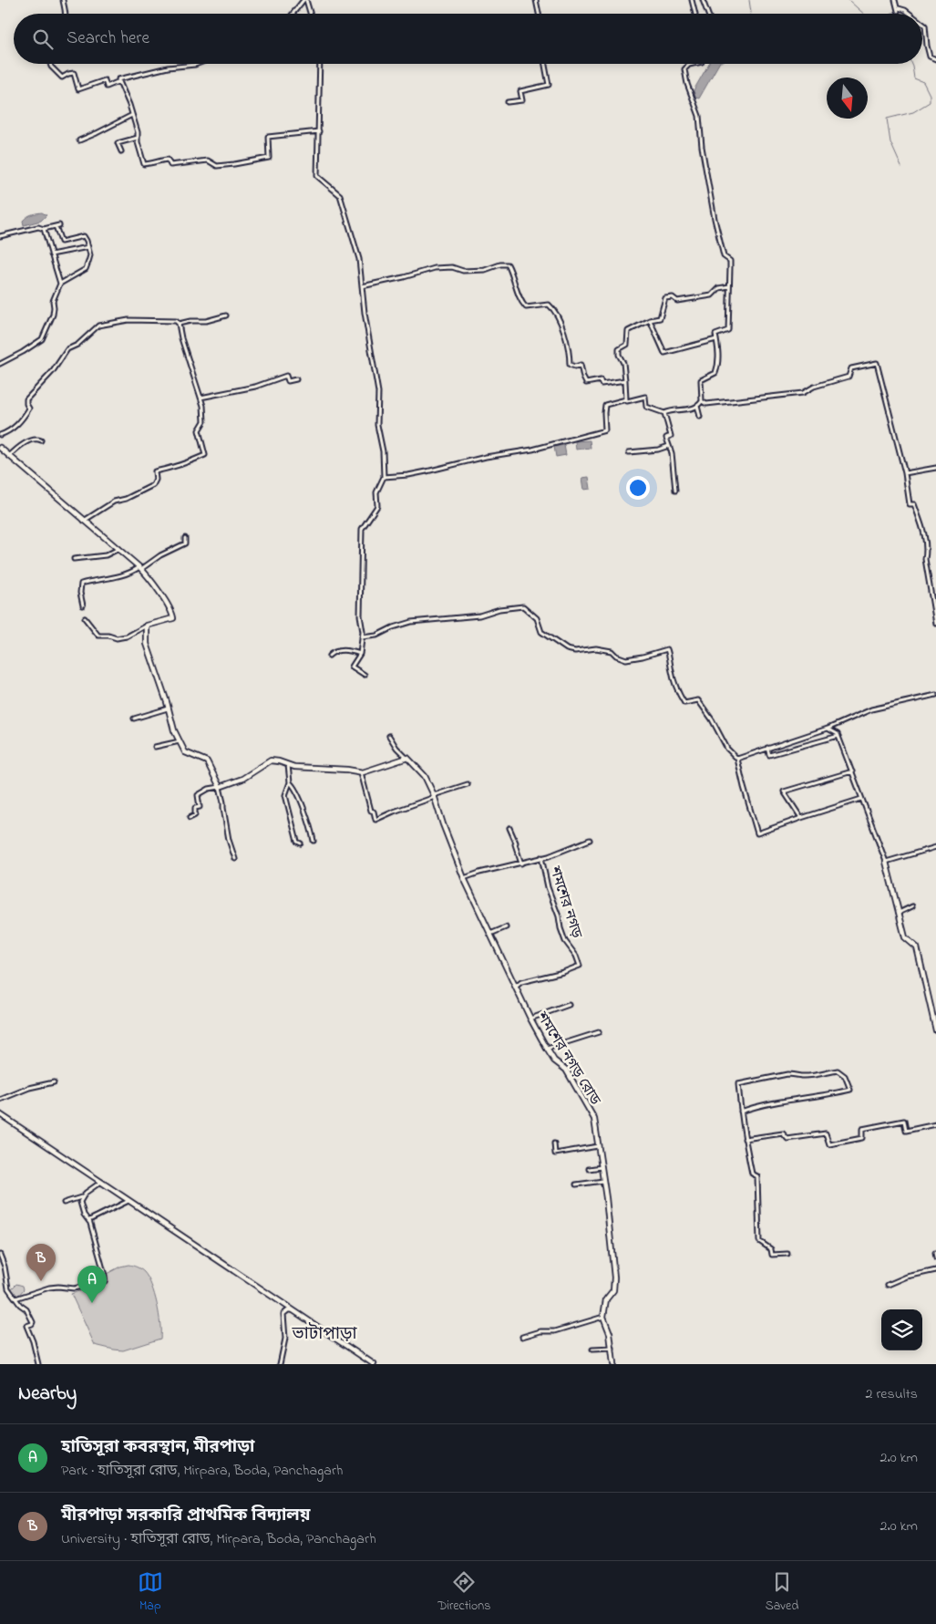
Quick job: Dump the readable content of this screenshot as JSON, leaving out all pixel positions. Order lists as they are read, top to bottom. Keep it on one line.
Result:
{"streets":{"street":["শমশের নগড়","শমশের নগড় রোড"]},"crossings":[["শমশের নগড়","শমশের নগড় রোড"]],"districts":["ভাটাপাড়া"],"north":"bottom","page":{"search":"Search here","pins":["B","A"],"heading":["Nearby","2 results"],"list":[{"mark":"A","name":"হাতিসূরা কবরস্থান, মীরপাড়া","note":"Park · হাতিসূরা রোড, Mirpara, Boda, Panchagarh","value":"2.0 km"},{"mark":"B","name":"মীরপাড়া সরকারি প্রাথমিক বিদ্যালয়","note":"University · হাতিসূরা রোড, Mirpara, Boda, Panchagarh","value":"2.0 km"}],"nav":["Map","Directions","Saved"]}}
